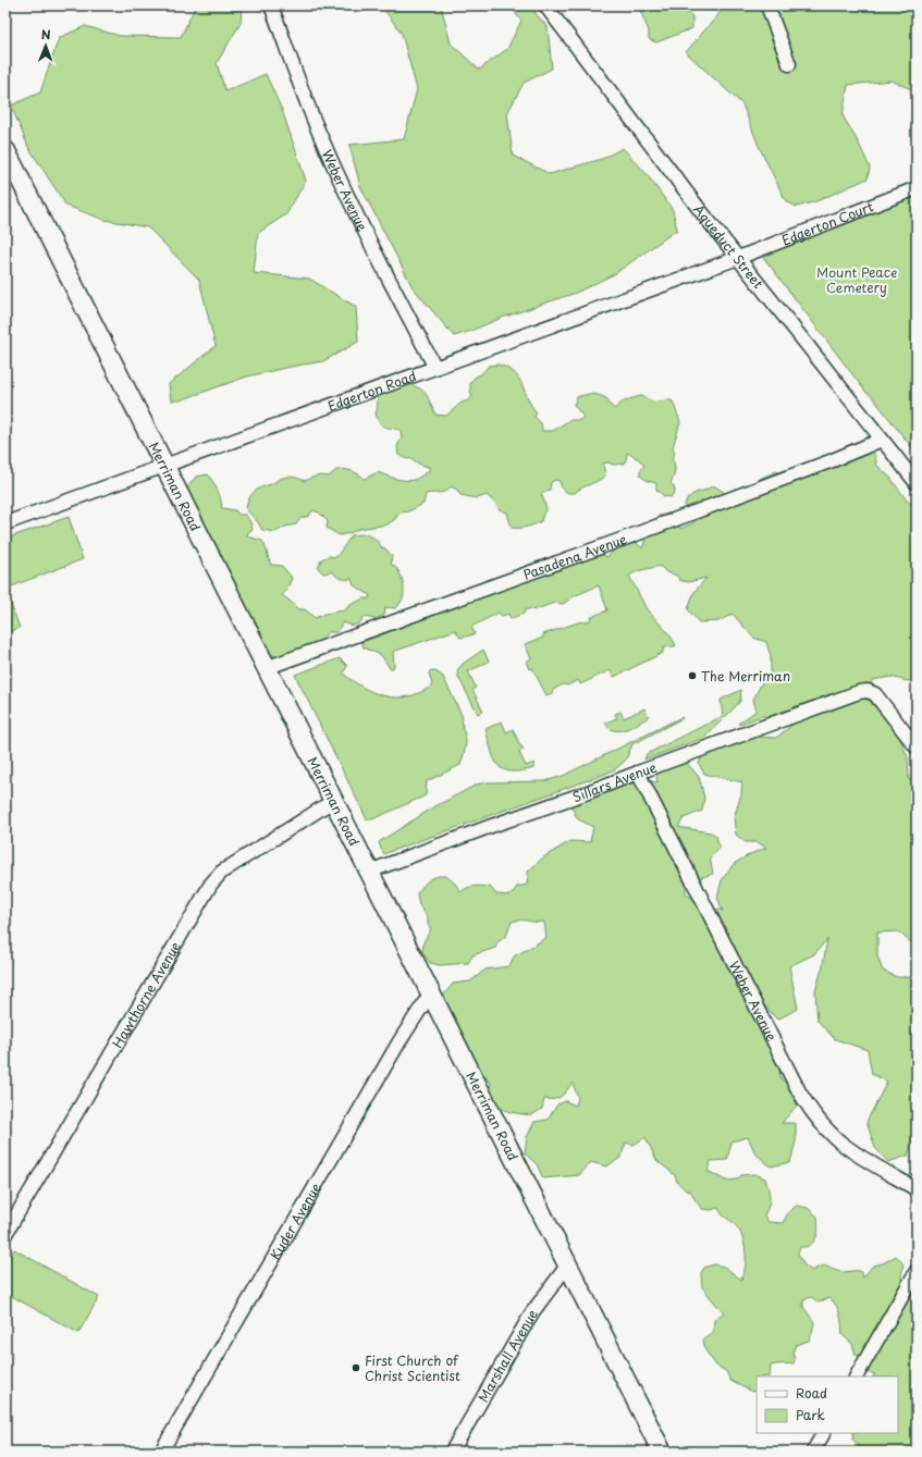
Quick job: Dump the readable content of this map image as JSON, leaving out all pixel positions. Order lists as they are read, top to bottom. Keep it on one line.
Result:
{"streets":{"main road":["Merriman Road"],"street":["Weber Avenue","Edgerton Court","Aqueduct Street","Edgerton Road","Pasadena Avenue","Sillars Avenue","Hawthorne Avenue","Kuder Avenue","Marshall Avenue"]},"crossings":[["Weber Avenue","Edgerton Road"],["Weber Avenue","Sillars Avenue"],["Edgerton Court","Aqueduct Street"],["Edgerton Court","Edgerton Road"],["Aqueduct Street","Edgerton Road"],["Aqueduct Street","Pasadena Avenue"],["Edgerton Road","Merriman Road"],["Merriman Road","Pasadena Avenue"],["Merriman Road","Sillars Avenue"],["Merriman Road","Hawthorne Avenue"],["Merriman Road","Kuder Avenue"],["Merriman Road","Marshall Avenue"]],"parks":["Mount Peace Cemetery"],"places":["The Merriman","First Church of Christ Scientist"],"legend":["Road","Park"],"north":"top"}
